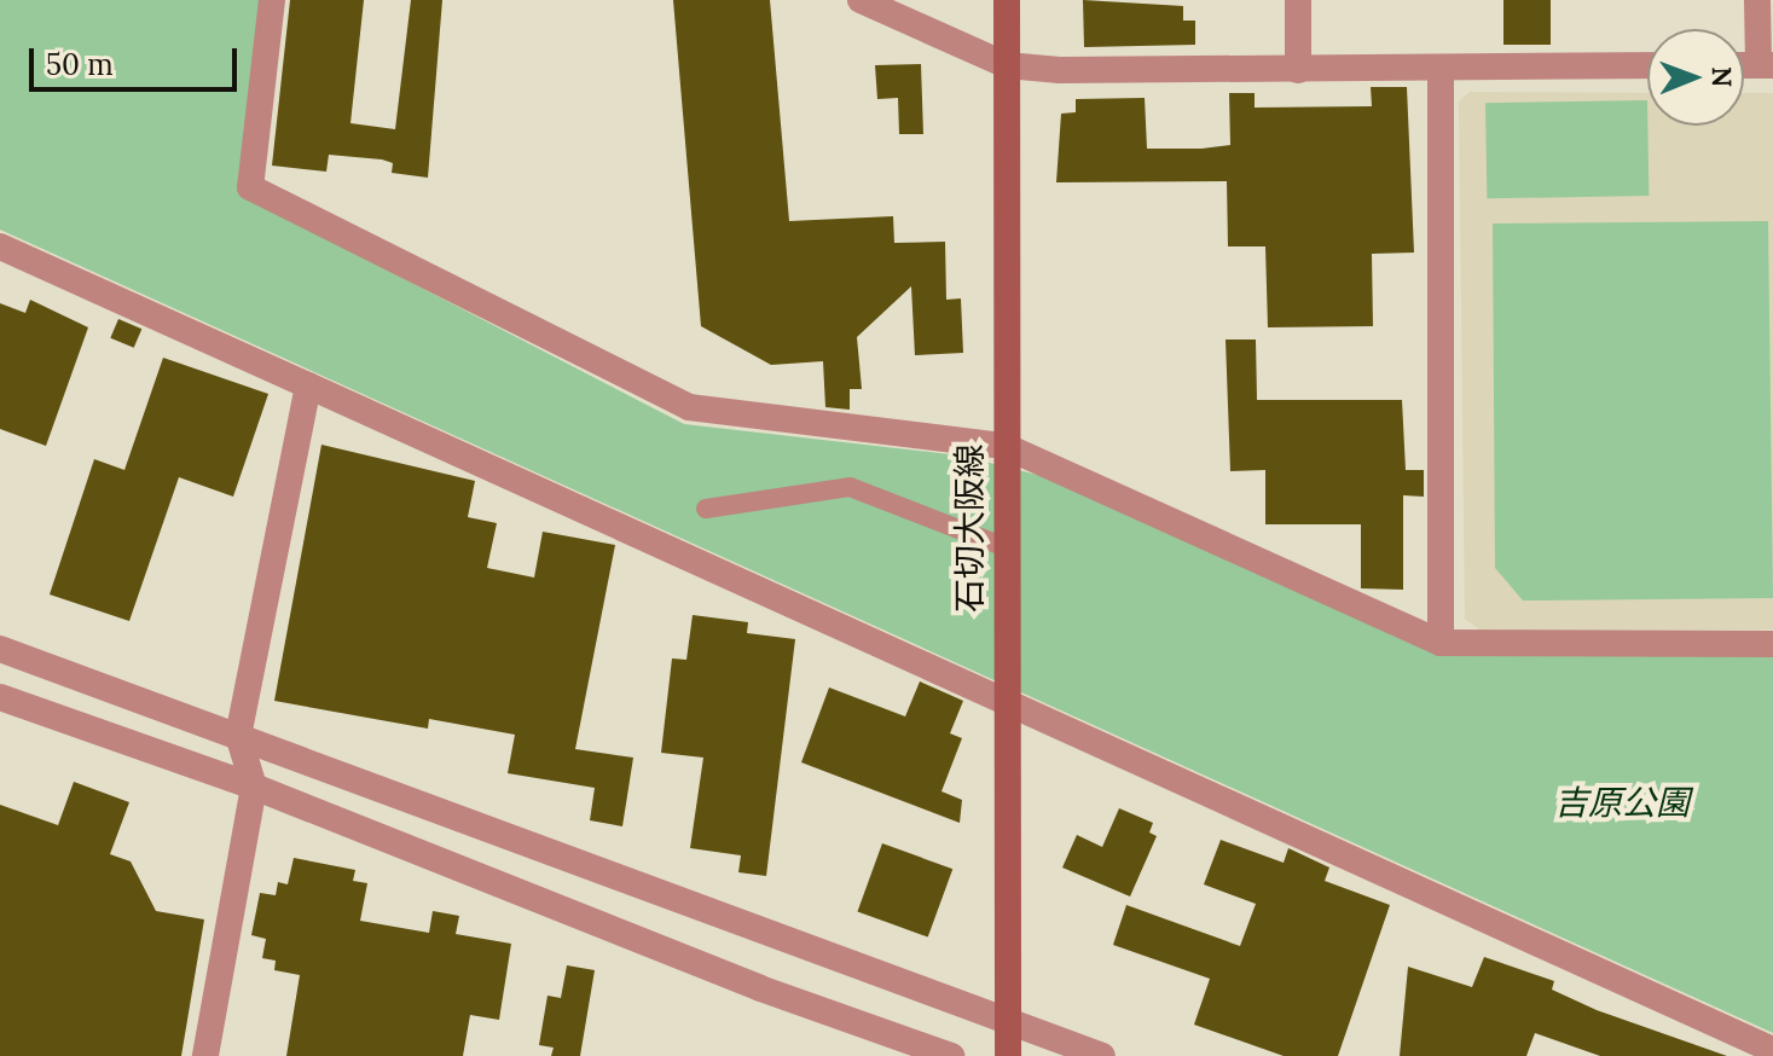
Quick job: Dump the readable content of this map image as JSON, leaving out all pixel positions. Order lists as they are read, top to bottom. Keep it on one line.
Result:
{"streets":{"main road":["石切大阪線"]},"parks":["吉原公園"],"scale_bar":"50 m","north":"right"}
